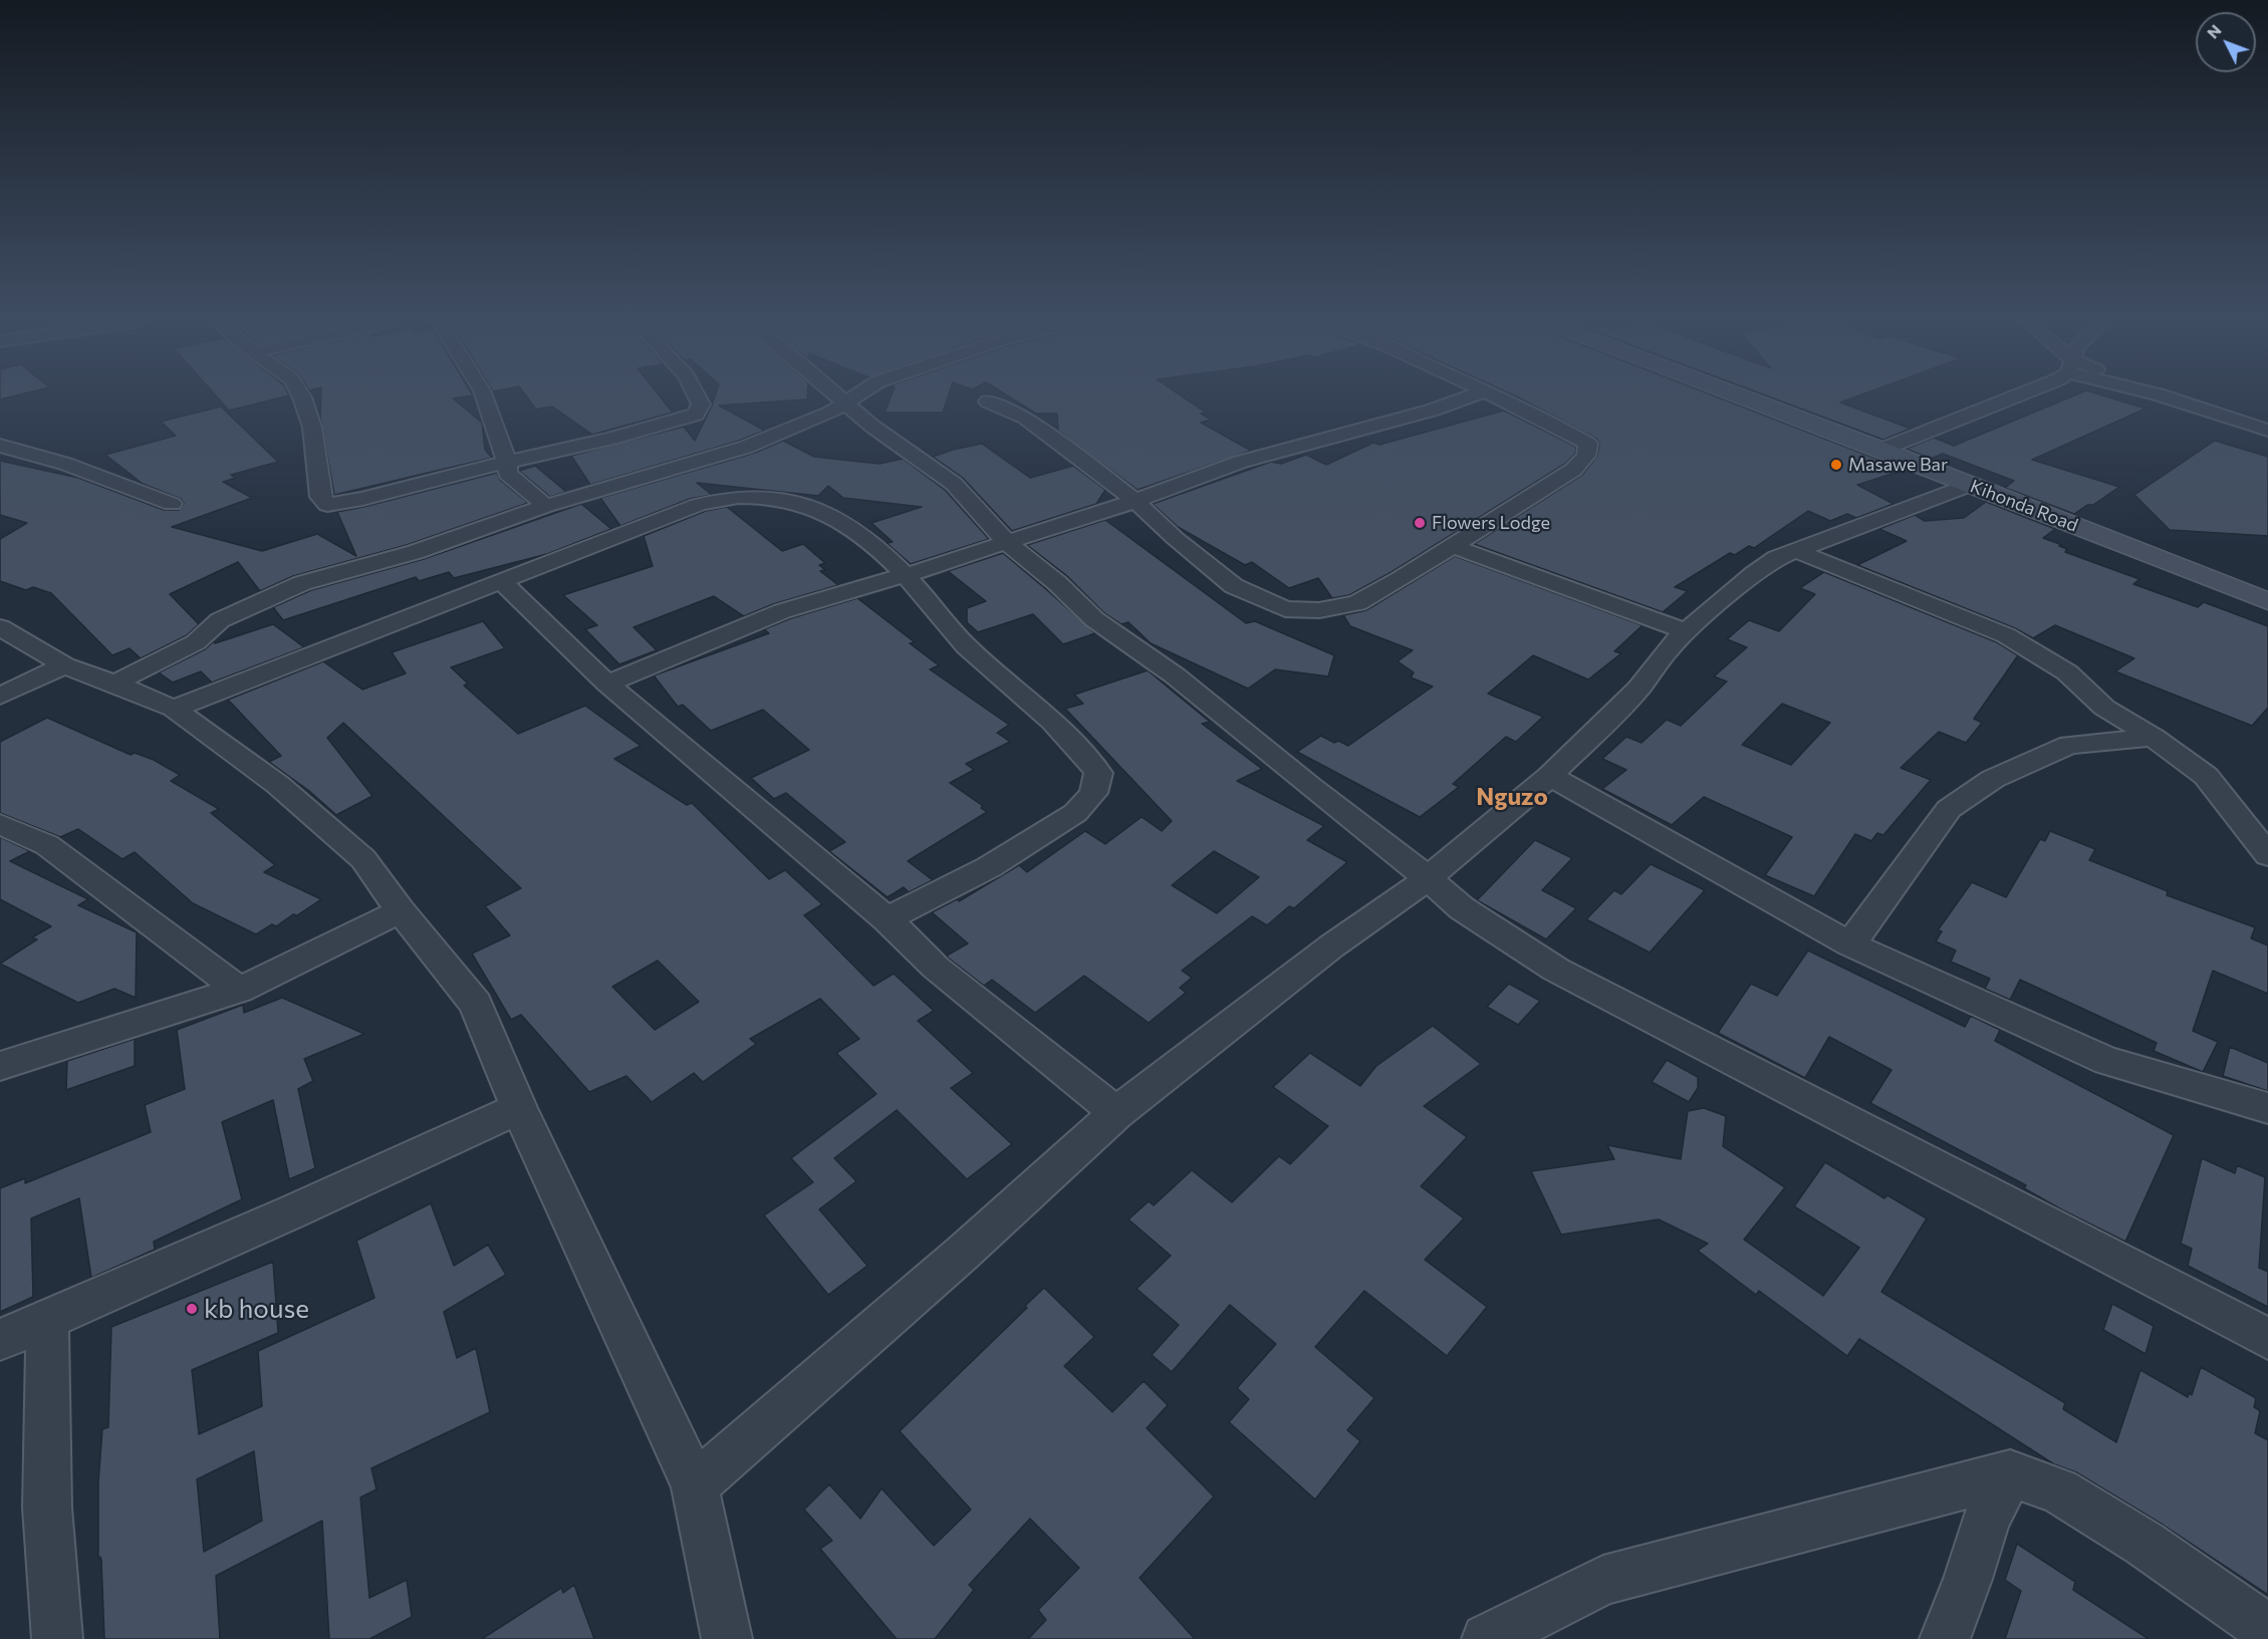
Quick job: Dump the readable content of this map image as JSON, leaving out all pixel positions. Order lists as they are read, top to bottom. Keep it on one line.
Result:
{"streets":{"street":["Kihonda Road"]},"districts":["Nguzo"],"places":["Masawe Bar","Flowers Lodge","kb house"],"north":"top left"}
